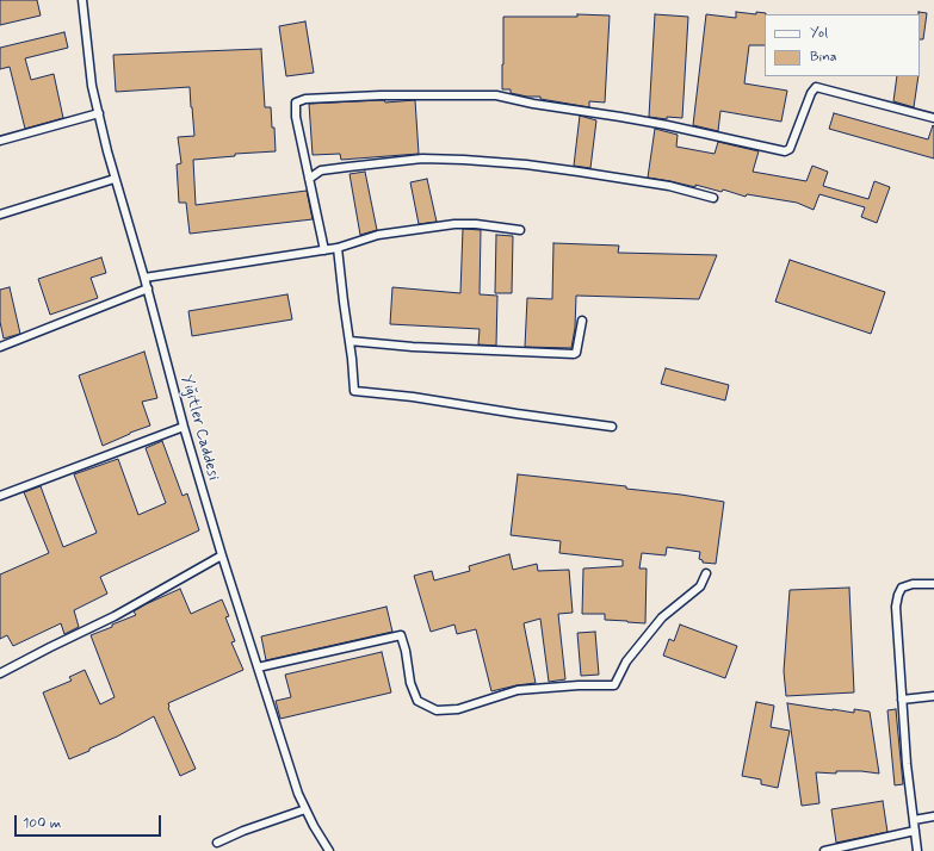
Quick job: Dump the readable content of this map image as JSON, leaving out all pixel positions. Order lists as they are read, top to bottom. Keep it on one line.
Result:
{"streets":{"street":["Yiğitler Caddesi"]},"legend":["Yol","Bina"],"scale_bar":"100 m"}
